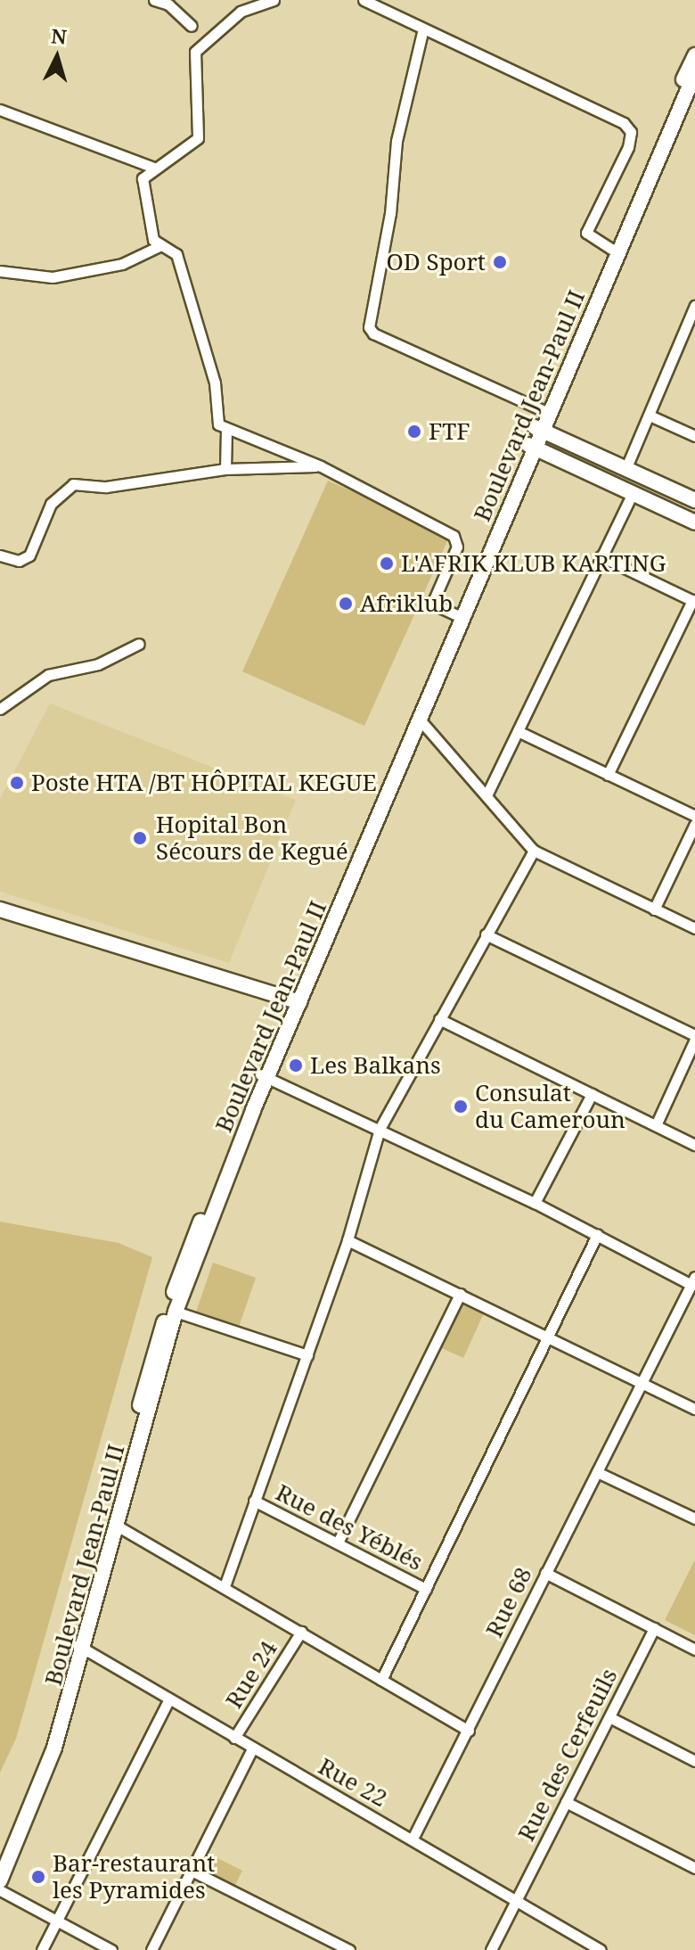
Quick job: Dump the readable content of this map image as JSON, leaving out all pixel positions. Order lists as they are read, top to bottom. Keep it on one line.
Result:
{"streets":{"main road":["Boulevard Jean-Paul II"],"street":["Rue des Yéblés","Rue 68","Rue 24","Rue des Cerfeuils","Rue 22"]},"crossings":[["Boulevard Jean-Paul II","Rue 22"],["Rue 68","Rue 22"],["Rue 24","Rue 22"],["Rue des Cerfeuils","Rue 22"]],"places":["OD Sport","FTF","L'AFRIK KLUB KARTING","Afriklub","Poste HTA /BT HÔPITAL KEGUE","Hopital Bon Sécours de Kegué","Les Balkans","Consulat du Cameroun","Bar-restaurant les Pyramides"],"north":"top"}
